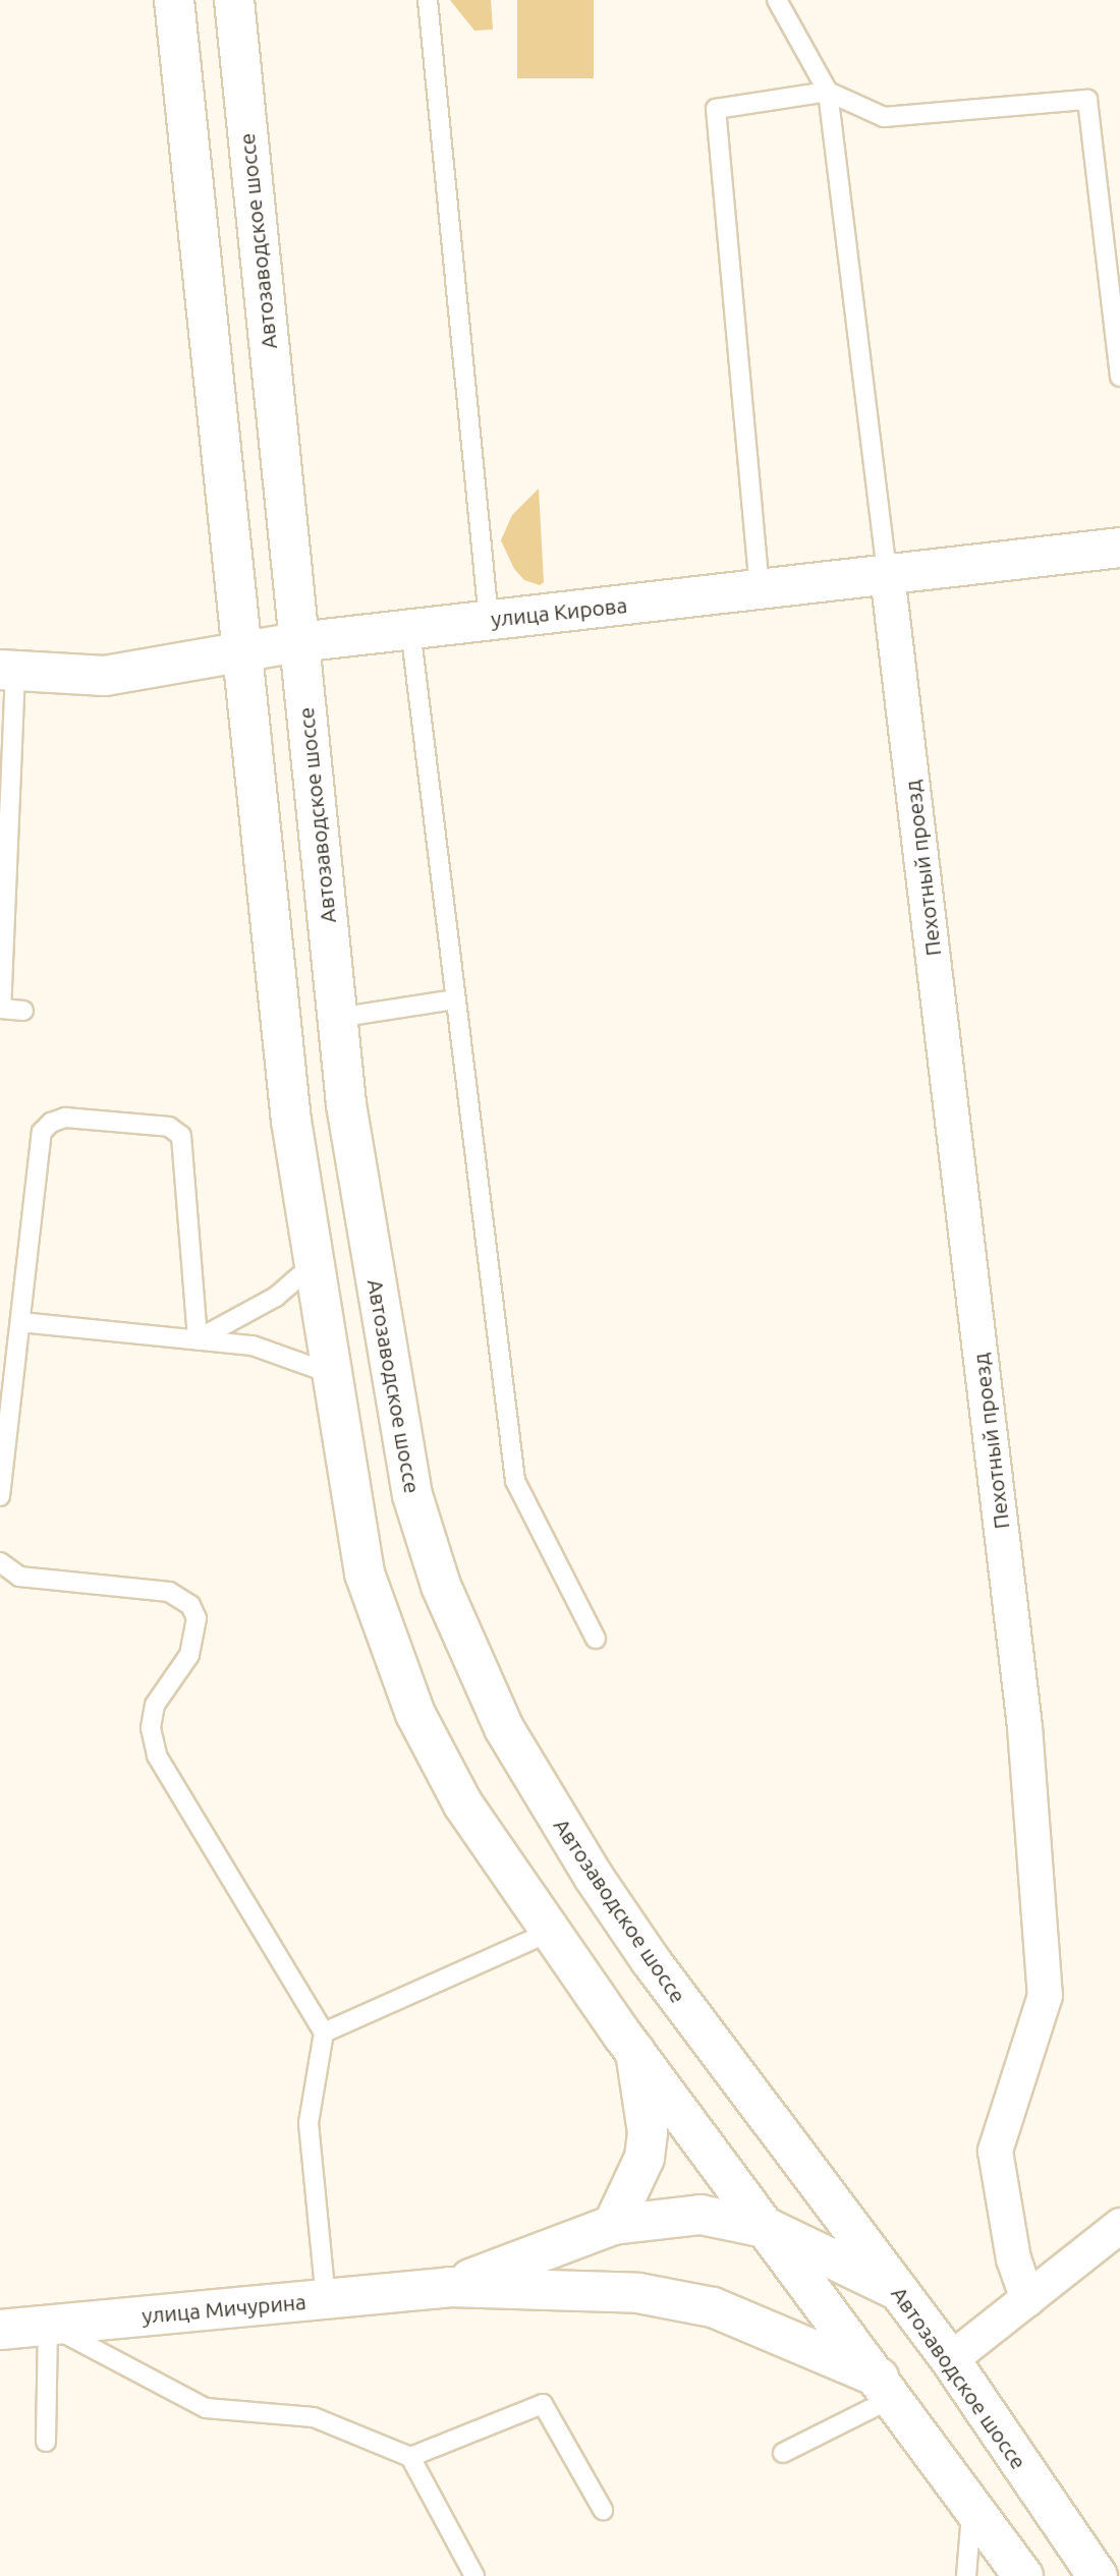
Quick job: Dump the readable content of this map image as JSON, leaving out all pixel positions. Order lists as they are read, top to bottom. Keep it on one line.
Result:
{"streets":{"main road":["Автозаводское шоссе","улица Кирова","улица Мичурина"],"street":["Пехотный проезд"]},"crossings":[["Автозаводское шоссе","улица Кирова"],["Автозаводское шоссе","улица Мичурина"],["улица Кирова","Пехотный проезд"]]}
